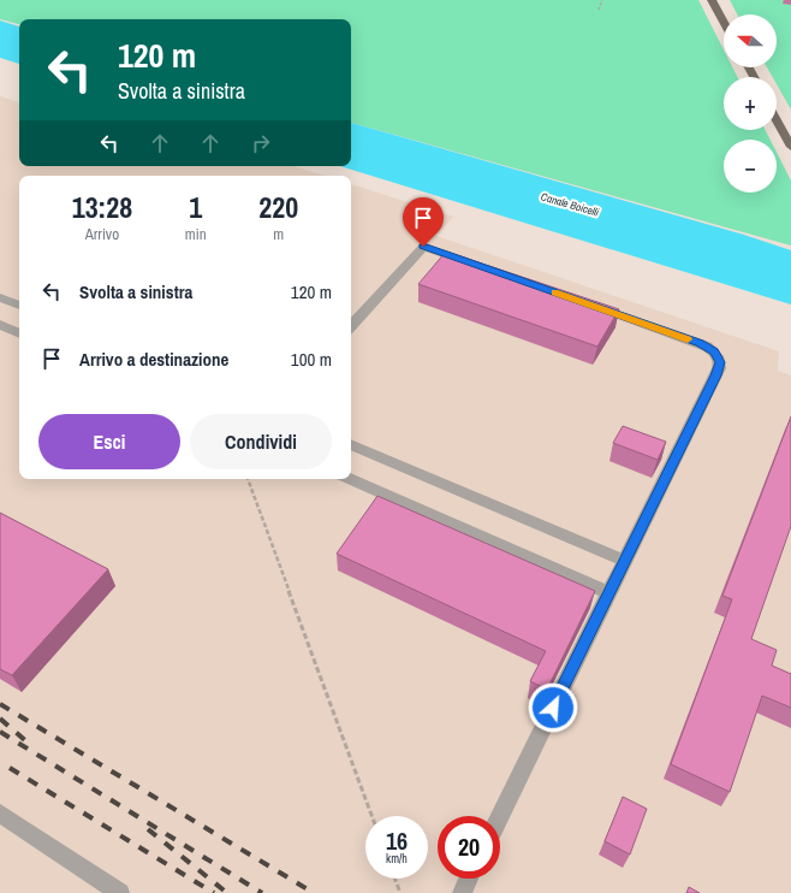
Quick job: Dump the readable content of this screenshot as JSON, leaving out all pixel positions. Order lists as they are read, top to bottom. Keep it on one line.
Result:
{"water":["Canale Boicelli"],"north":"left","page":{"map_buttons":["+","−"],"turn":["120 m","Svolta a sinistra"],"eta":["13:28","Arrivo","1","min","220","m"],"list":[{"name":"Svolta a sinistra","value":"120 m"},{"name":"Arrivo a destinazione","value":"100 m"}],"buttons":["Esci","Condividi"],"speed":"16 km/h","limit":"20"}}
